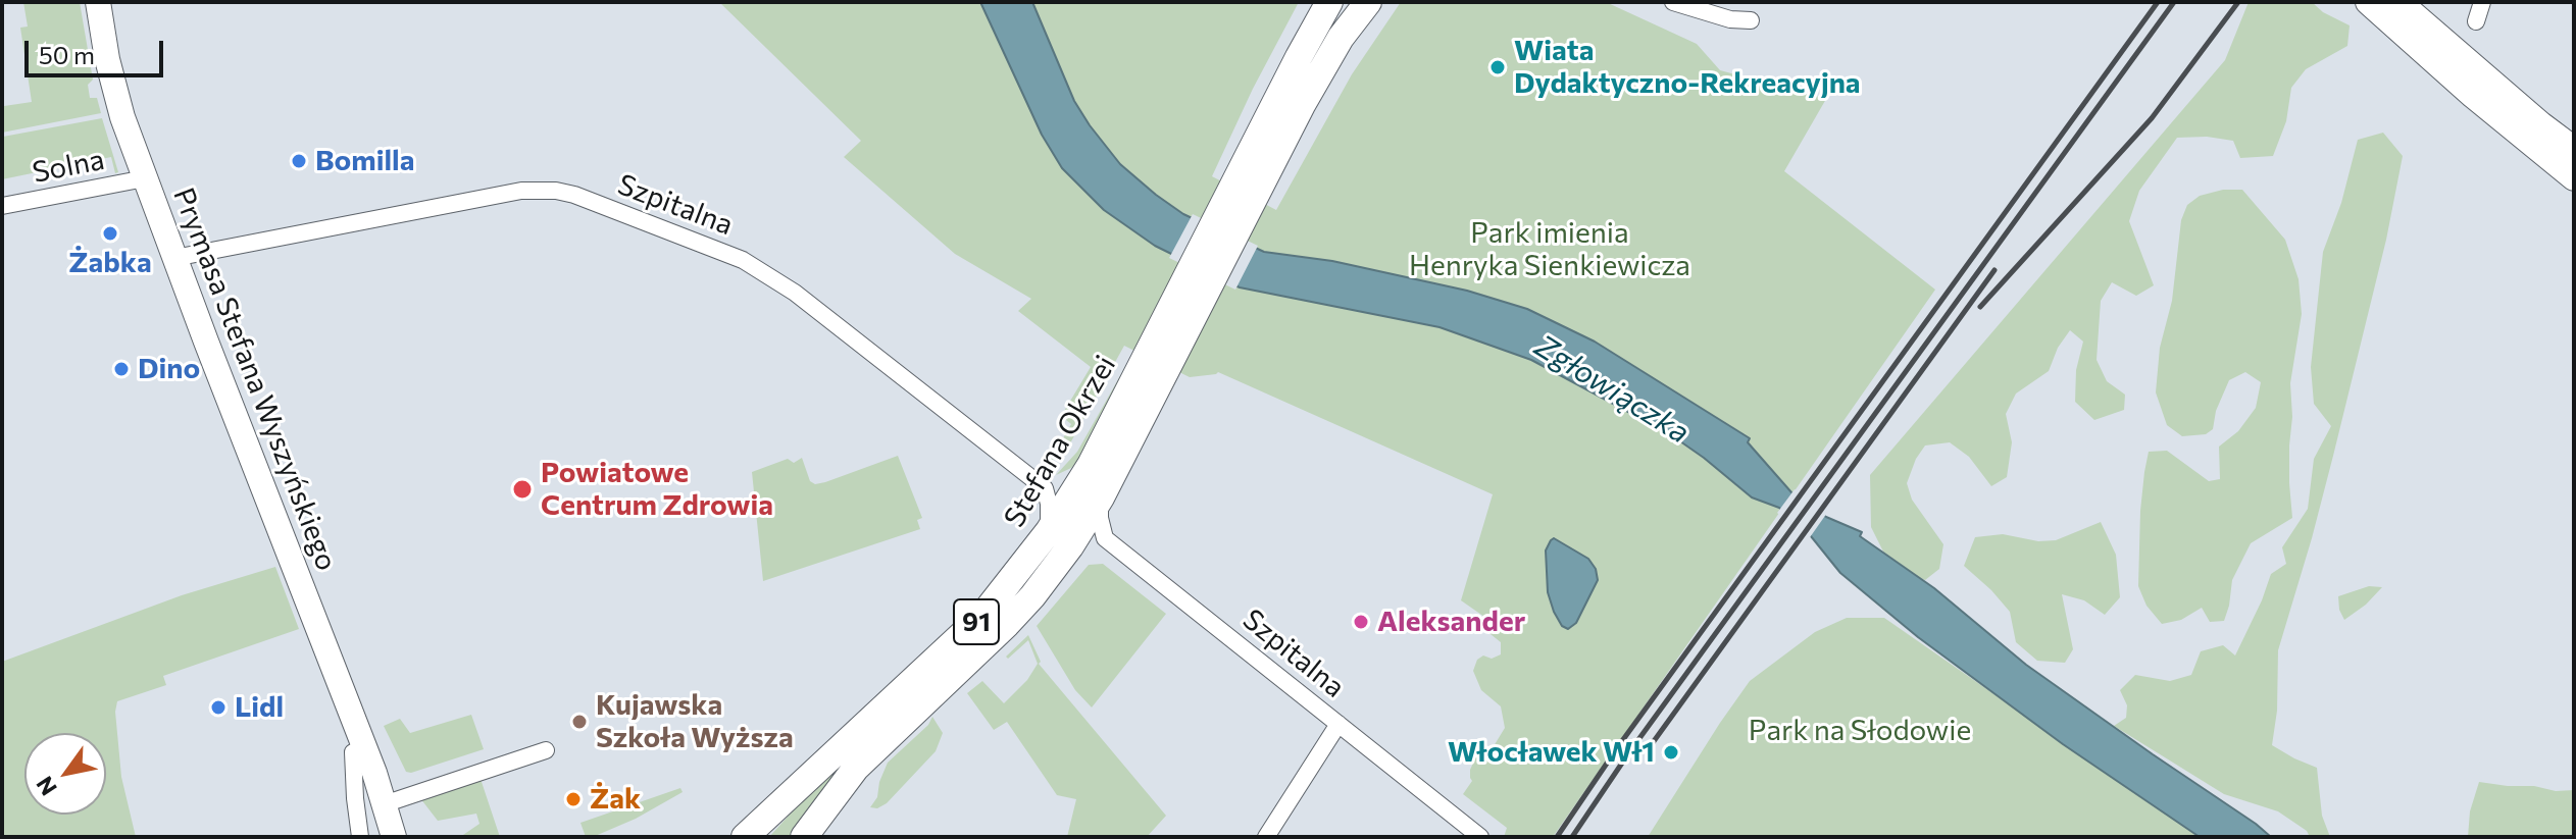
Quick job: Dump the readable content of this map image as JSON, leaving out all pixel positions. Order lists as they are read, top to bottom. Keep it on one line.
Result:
{"streets":{"main road":["Prymasa Stefana Wyszyńskiego","Stefana Okrzei","91"],"street":["Solna","Szpitalna"]},"crossings":[["Solna","Prymasa Stefana Wyszyńskiego"],["Szpitalna","Prymasa Stefana Wyszyńskiego"]],"water":["Zgłowiączka"],"parks":["Park imienia Henryka Sienkiewicza","Park na Słodowie"],"places":["Wiata Dydaktyczno-Rekreacyjna","Bomilla","Żabka","Dino","Powiatowe Centrum Zdrowia","Aleksander","Lidl","Kujawska Szkoła Wyższa","Włocławek Wł1","Żak"],"scale_bar":"50 m","north":"bottom left"}
